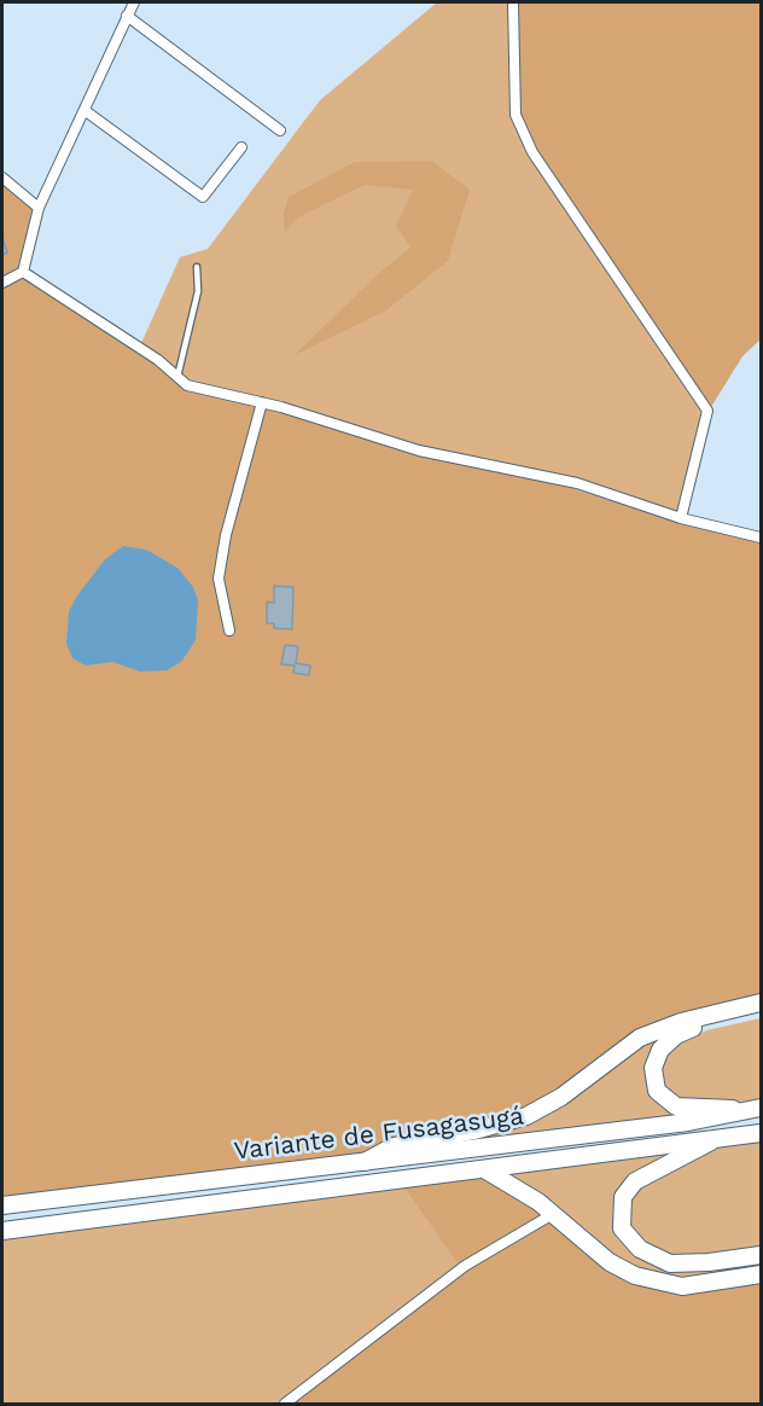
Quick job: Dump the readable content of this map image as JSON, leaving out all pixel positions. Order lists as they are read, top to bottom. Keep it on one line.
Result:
{"streets":{"main road":["Variante de Fusagasugá"]}}
